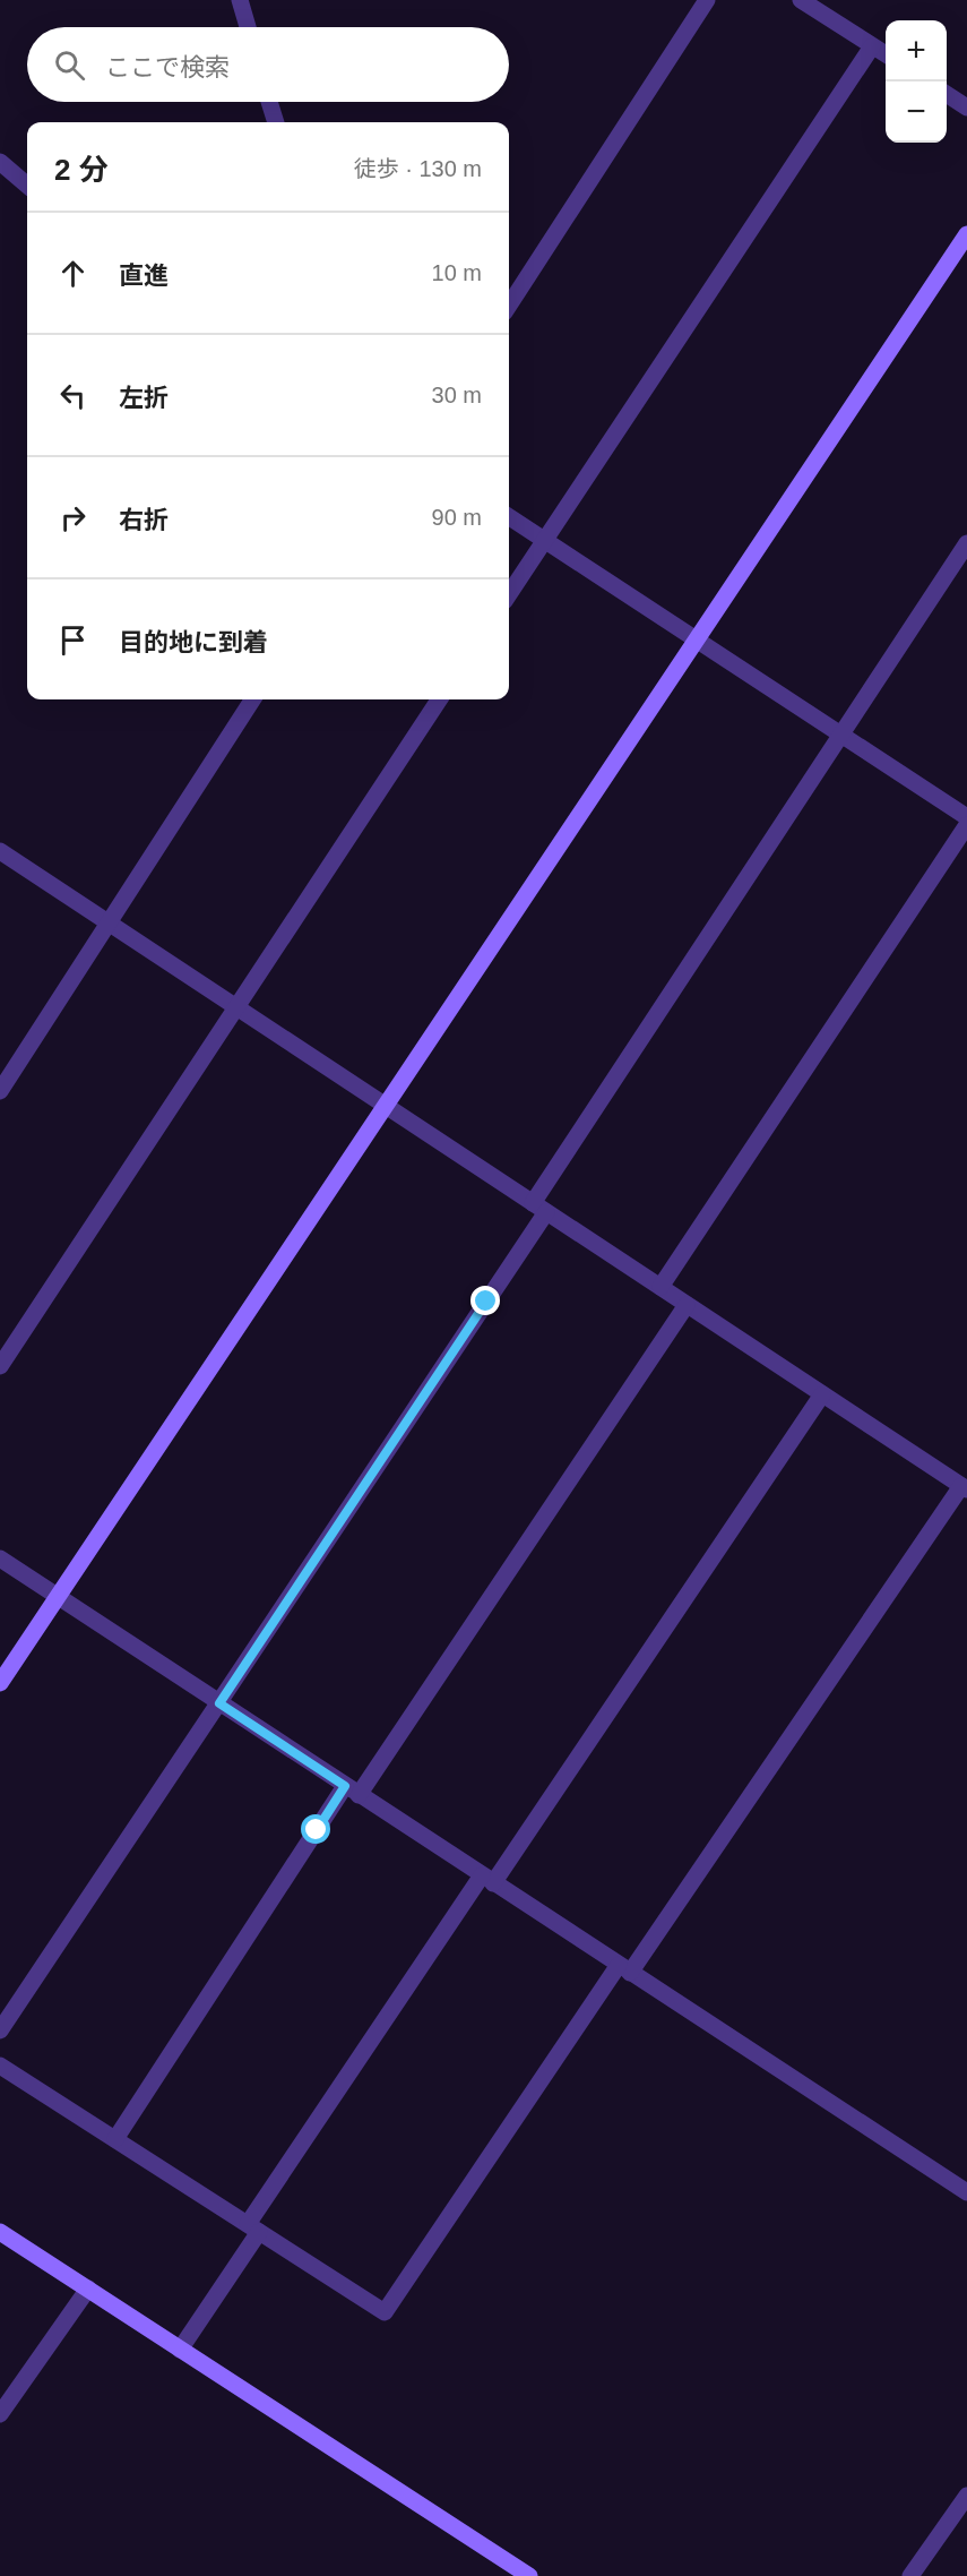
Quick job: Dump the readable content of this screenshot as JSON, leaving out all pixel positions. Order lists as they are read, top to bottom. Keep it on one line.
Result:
{"page":{"map_buttons":["+","−"],"search":"ここで検索","heading":["2 分","徒歩 · 130 m"],"list":[["直進","10 m"],["左折","30 m"],["右折","90 m"],"目的地に到着"]}}
